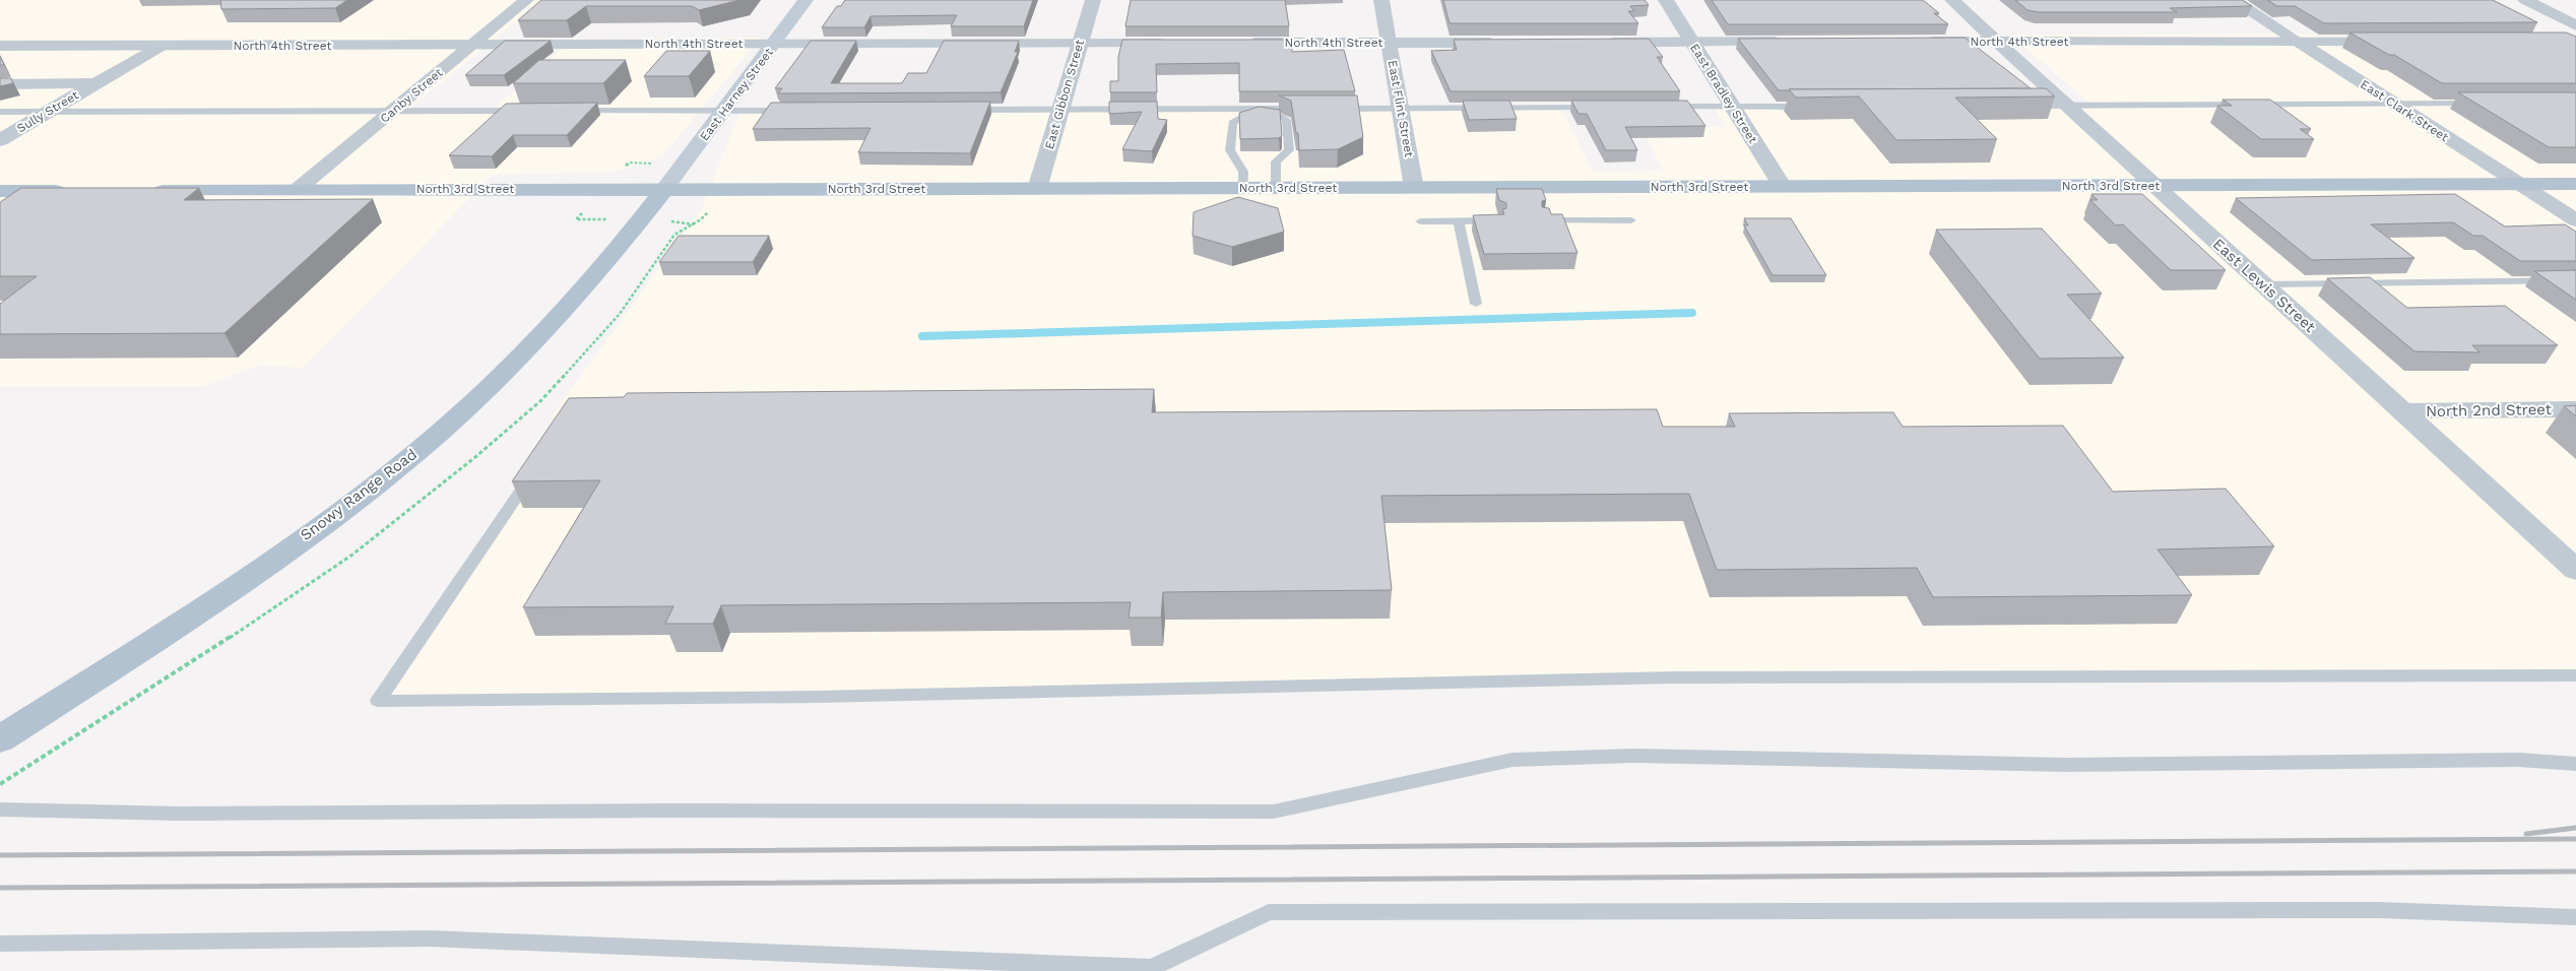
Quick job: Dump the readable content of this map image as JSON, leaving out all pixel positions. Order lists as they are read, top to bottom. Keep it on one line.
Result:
{"streets":{"main road":["East Harney Street","North 3rd Street","Snowy Range Road"],"street":["North 4th Street","East Bradley Street","East Gibbon Street","Canby Street","East Flint Street","East Clark Street","Sully Street","East Lewis Street","North 2nd Street"]},"crossings":[["North 4th Street","East Harney Street"],["North 4th Street","East Gibbon Street"],["North 4th Street","Canby Street"],["North 4th Street","East Flint Street"],["North 4th Street","East Clark Street"],["North 4th Street","Sully Street"],["North 4th Street","East Lewis Street"],["East Bradley Street","North 3rd Street"],["East Harney Street","North 3rd Street"],["East Harney Street","Snowy Range Road"],["East Gibbon Street","North 3rd Street"],["Canby Street","North 3rd Street"],["East Flint Street","North 3rd Street"],["East Clark Street","North 3rd Street"],["North 3rd Street","East Lewis Street"],["North 3rd Street","Snowy Range Road"],["East Lewis Street","North 2nd Street"]]}
